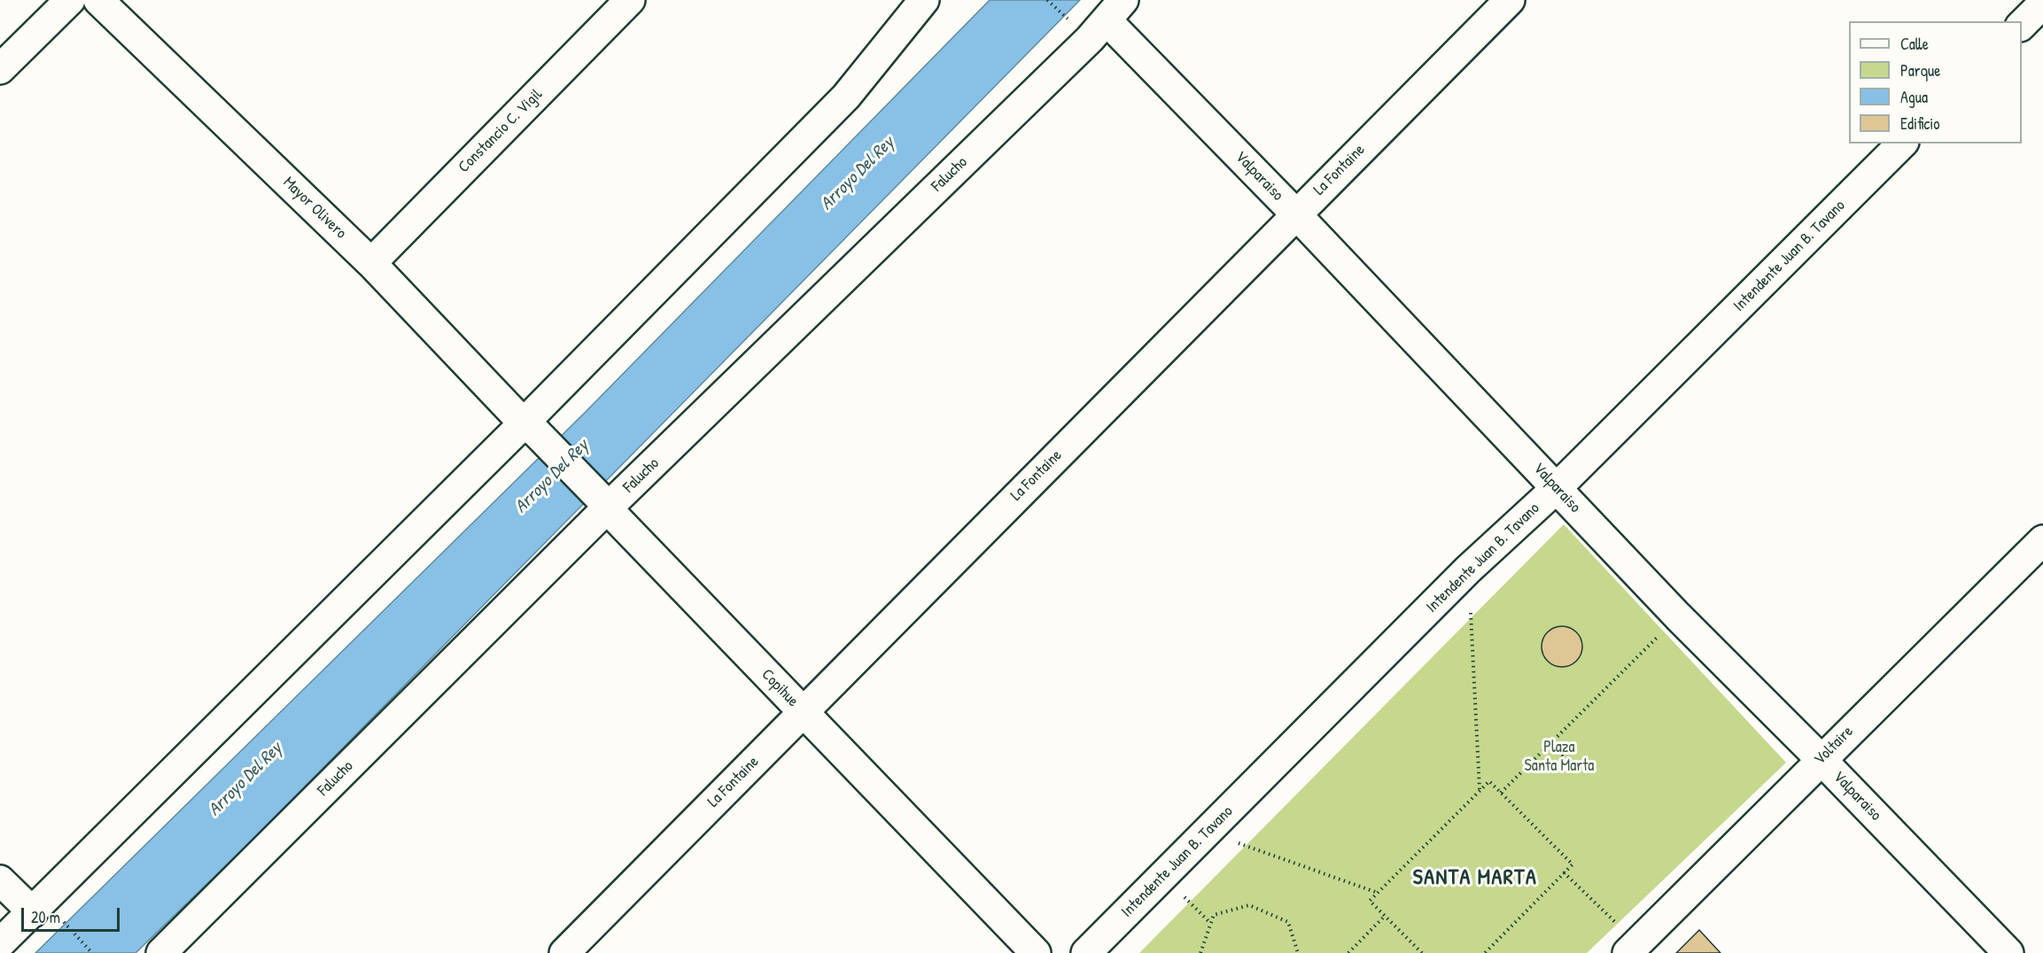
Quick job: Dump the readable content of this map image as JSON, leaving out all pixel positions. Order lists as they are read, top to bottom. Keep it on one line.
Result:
{"streets":{"street":["Constancio C. Vigil","La Fontaine","Falucho","Valparaiso","Mayor Olivero","Intendente Juan B. Tavano","Copihue","Voltaire"]},"crossings":[["Constancio C. Vigil","Mayor Olivero"],["La Fontaine","Valparaiso"],["La Fontaine","Copihue"],["Falucho","Valparaiso"],["Falucho","Copihue"],["Valparaiso","Intendente Juan B. Tavano"],["Valparaiso","Voltaire"],["Mayor Olivero","Copihue"]],"districts":["SANTA MARTA"],"water":["Arroyo Del Rey"],"parks":["Plaza Santa Marta"],"legend":["Calle","Parque","Agua","Edificio"],"scale_bar":"20 m"}
